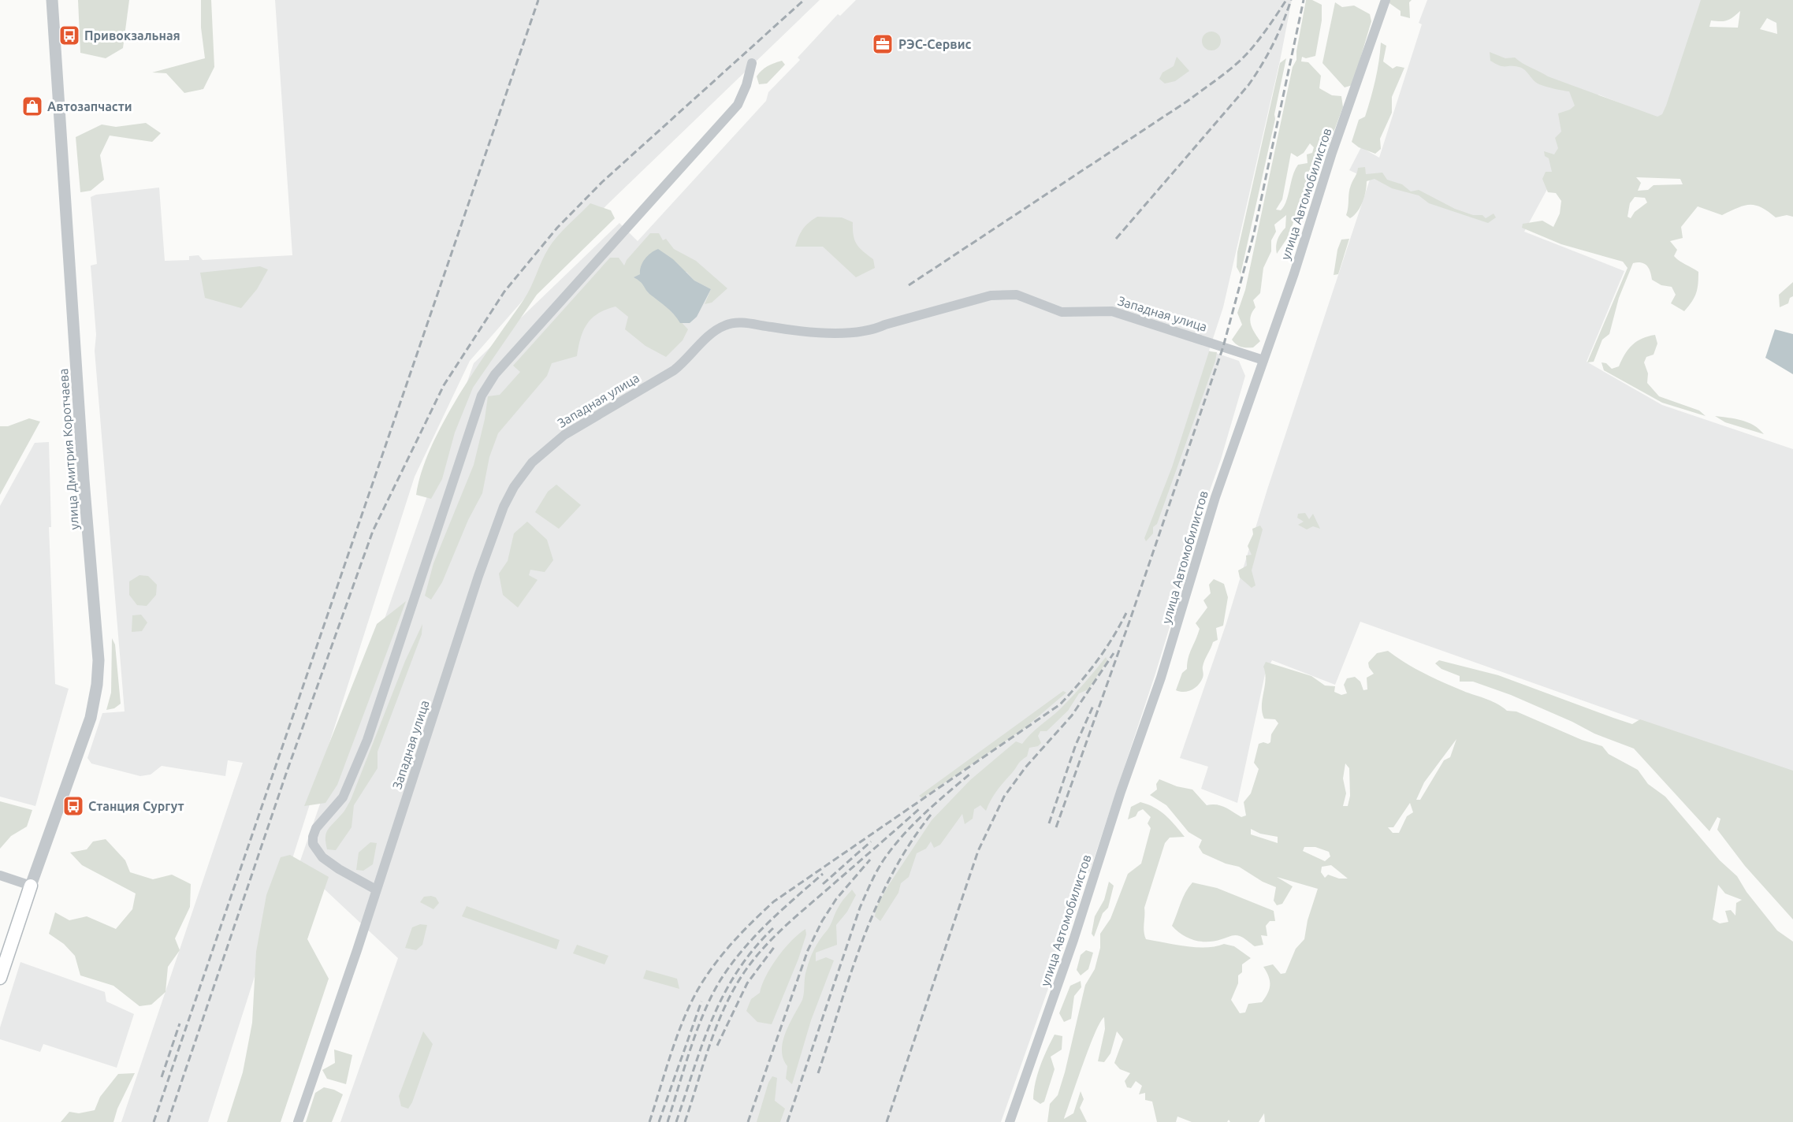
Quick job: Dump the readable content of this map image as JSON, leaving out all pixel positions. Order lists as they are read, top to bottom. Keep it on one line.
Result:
{"streets":{"street":["улица Автомобилистов","Западная улица","улица Дмитрия Коротчаева"]},"crossings":[["улица Автомобилистов","Западная улица"]],"places":{"bus stop":["Привокзальная","Станция Сургут"],"office":["РЭС-Сервис"],"shop":["Автозапчасти"]}}
